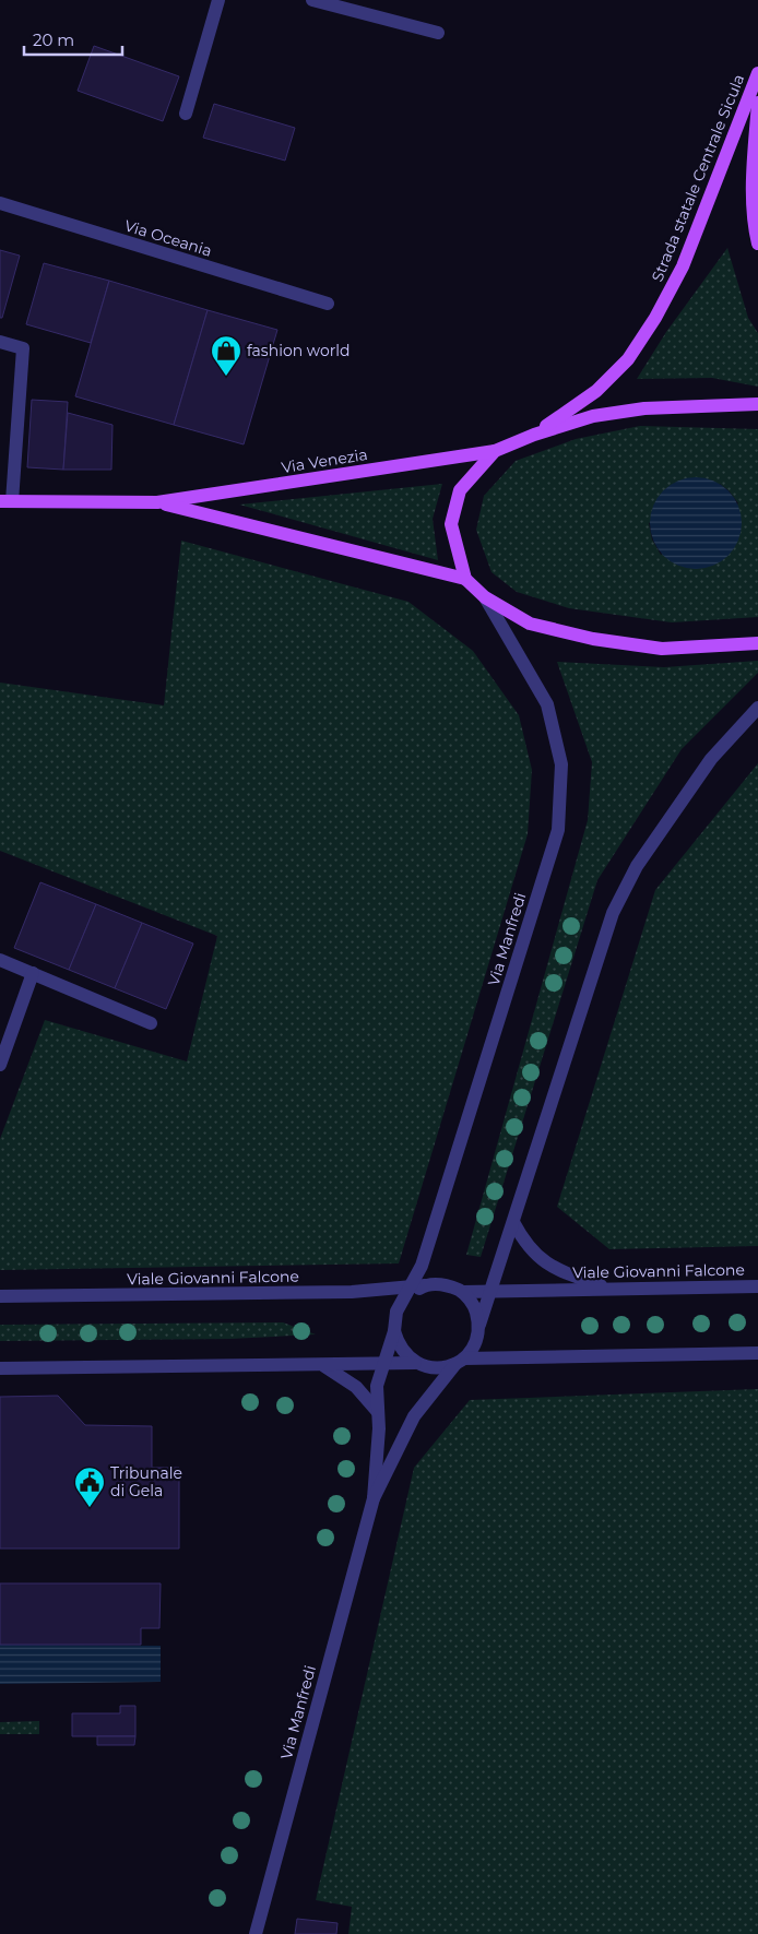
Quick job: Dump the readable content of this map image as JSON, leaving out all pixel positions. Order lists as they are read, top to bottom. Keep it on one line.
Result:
{"streets":{"main road":["Strada statale Centrale Sicula","Via Venezia"],"street":["Via Oceania","Via Manfredi","Viale Giovanni Falcone"]},"crossings":[["Via Manfredi","Viale Giovanni Falcone"]],"places":{"shop":["fashion world"],"public building":["Tribunale di Gela"]},"scale_bar":"20 m"}
